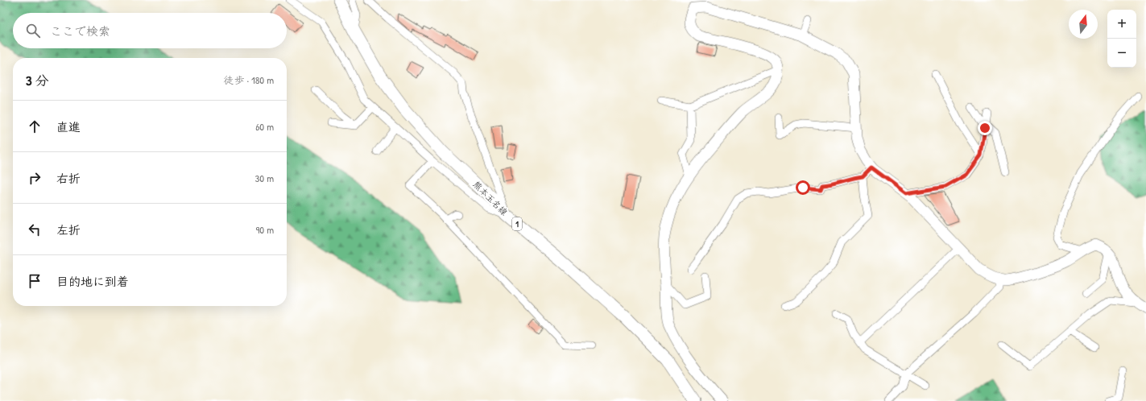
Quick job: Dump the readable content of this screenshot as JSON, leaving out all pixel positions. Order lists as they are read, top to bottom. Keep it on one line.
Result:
{"streets":{"main road":["熊本玉名線","1"]},"north":"top","page":{"map_buttons":["+","−"],"search":"ここで検索","heading":["3 分","徒歩 · 180 m"],"list":[["直進","60 m"],["右折","30 m"],["左折","90 m"],"目的地に到着"]}}
